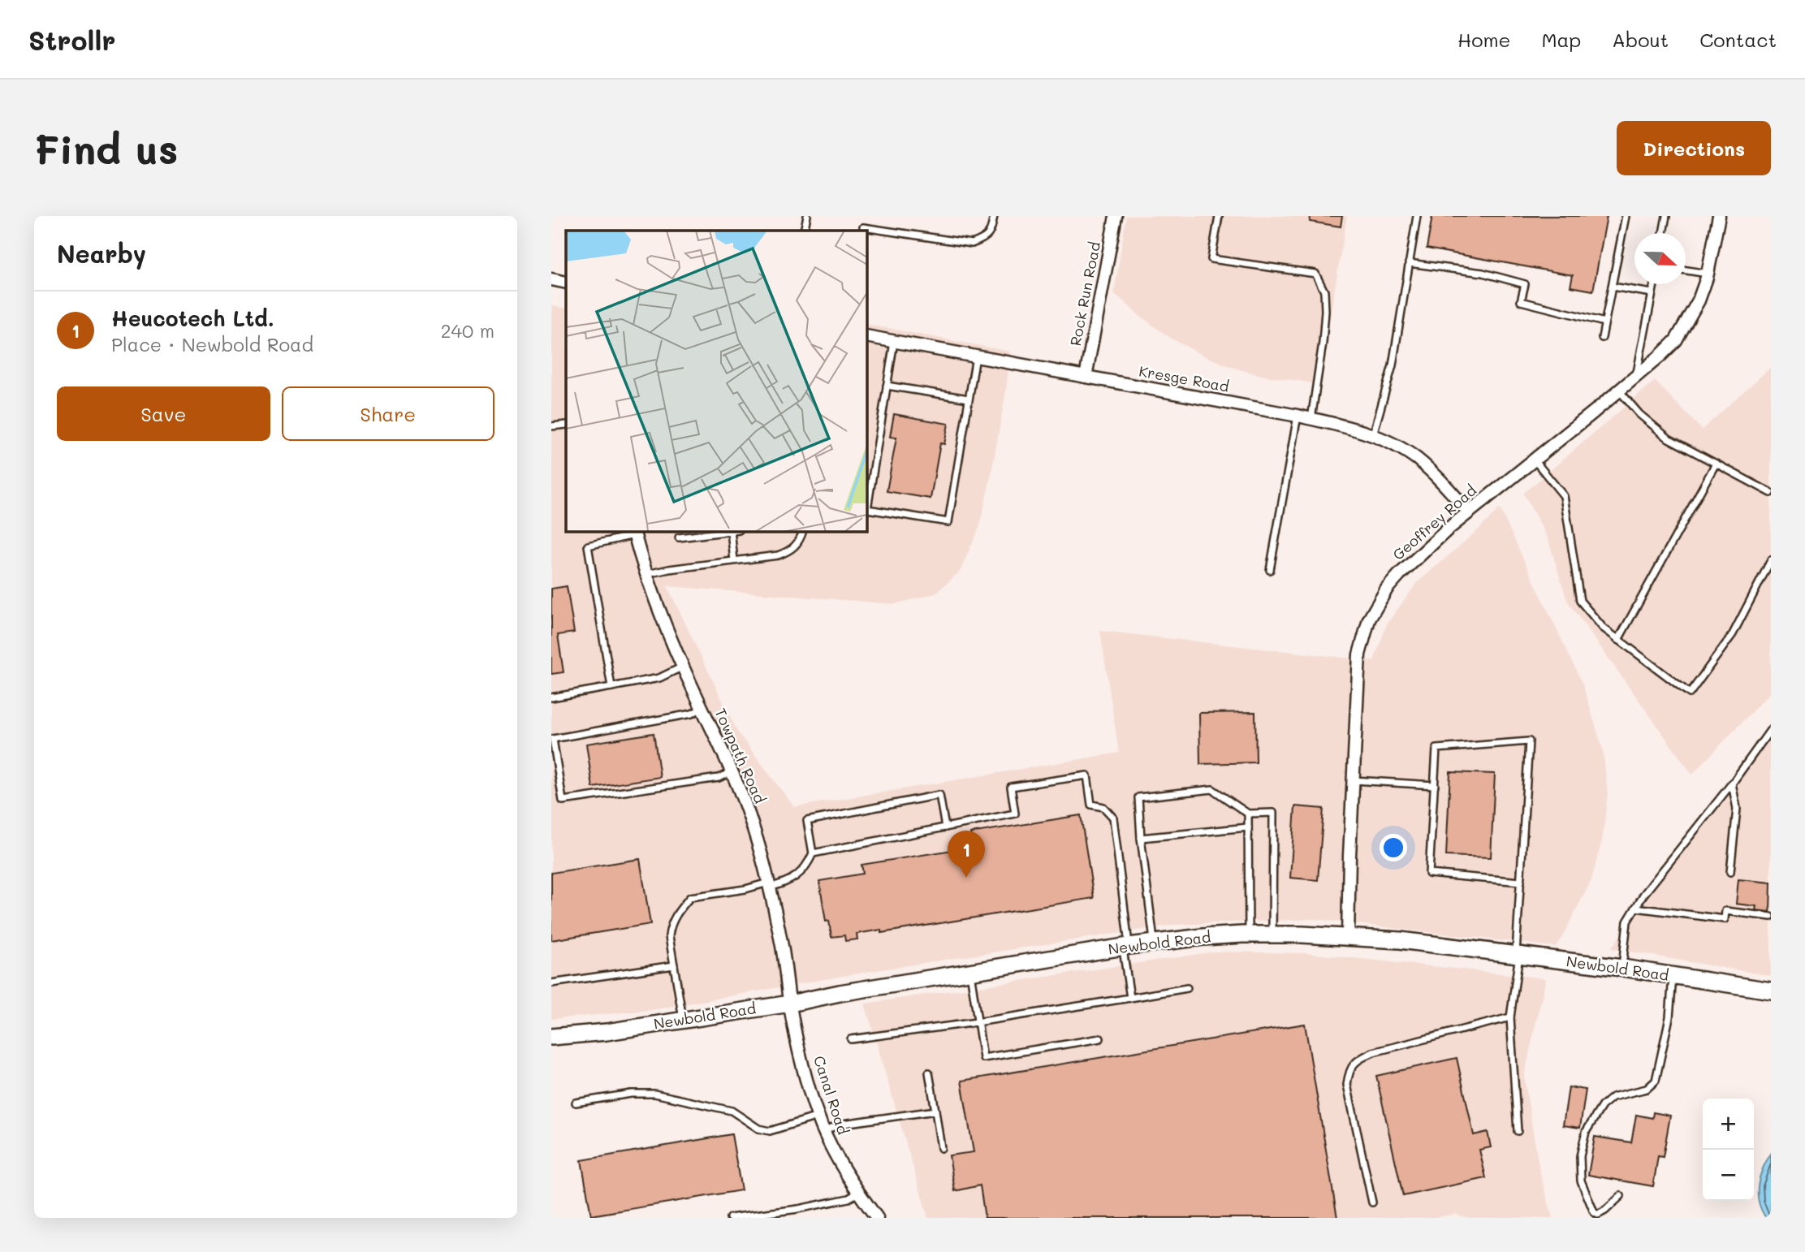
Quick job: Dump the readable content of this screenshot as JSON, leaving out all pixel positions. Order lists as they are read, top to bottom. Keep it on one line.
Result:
{"streets":{"main road":["Newbold Road"],"street":["Rock Run Road","Kresge Road","Geoffrey Road","Towpath Road","Canal Road"]},"crossings":[["Rock Run Road","Kresge Road"],["Kresge Road","Geoffrey Road"],["Geoffrey Road","Newbold Road"],["Towpath Road","Newbold Road"],["Towpath Road","Canal Road"],["Newbold Road","Canal Road"]],"north":"right","page":{"header":"Strollr","nav":["Home","Map","About","Contact"],"buttons":["Directions",["Save","Share"]],"title":"Find us","heading":"Nearby","list":[{"mark":"1","name":"Heucotech Ltd.","note":"Place · Newbold Road","value":"240 m"}],"pins":"1","map_buttons":["+","−"]}}
